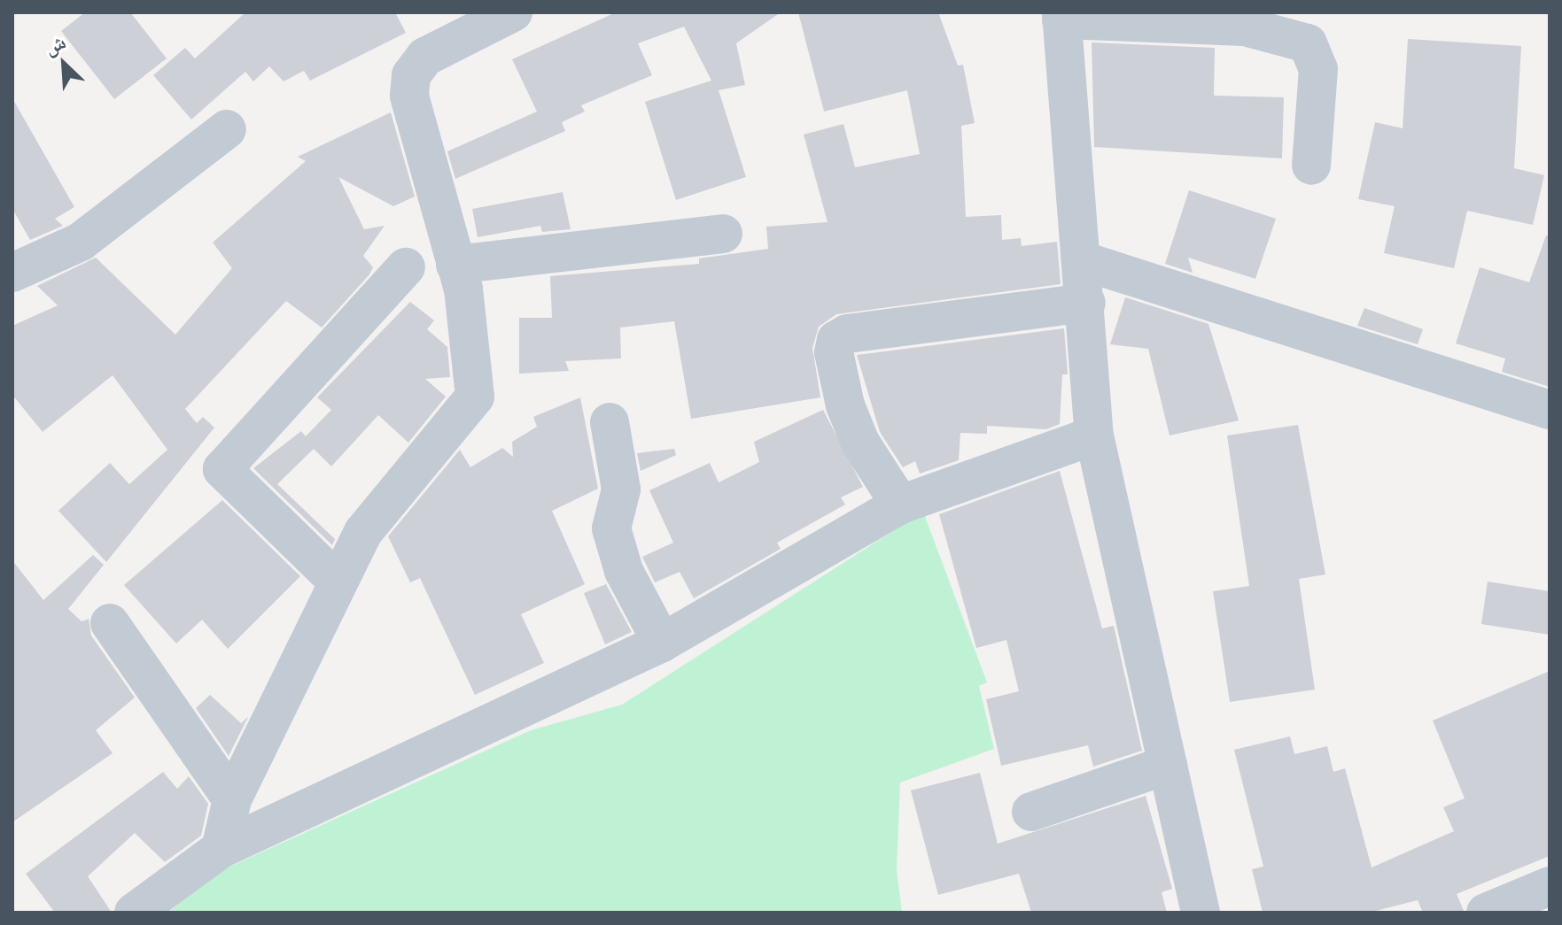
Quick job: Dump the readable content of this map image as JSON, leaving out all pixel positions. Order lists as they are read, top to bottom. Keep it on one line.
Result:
{"north":"top left"}
